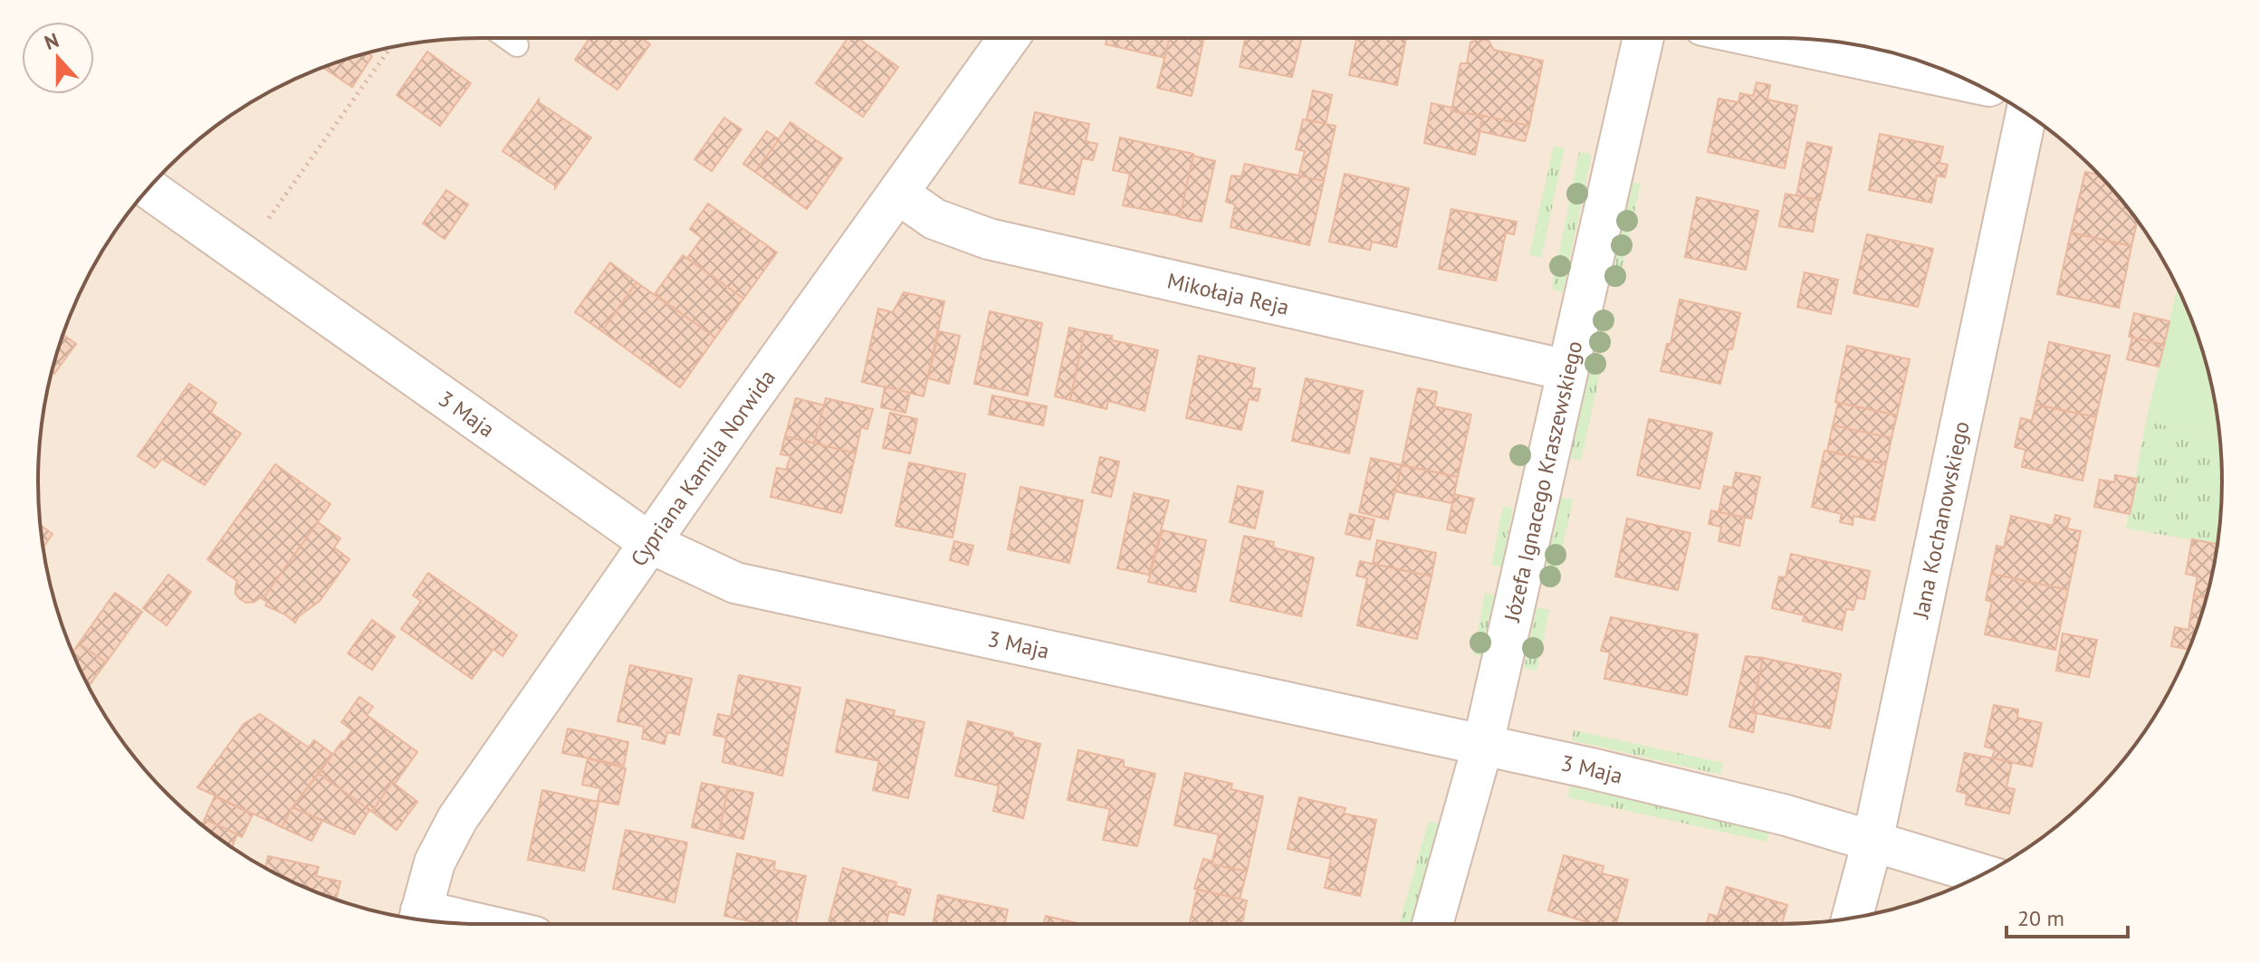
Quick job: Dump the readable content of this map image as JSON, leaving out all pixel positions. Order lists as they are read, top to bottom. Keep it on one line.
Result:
{"streets":{"street":["Mikołaja Reja","3 Maja","Cypriana Kamila Norwida","Józefa Ignacego Kraszewskiego","Jana Kochanowskiego"]},"crossings":[["Mikołaja Reja","Cypriana Kamila Norwida"],["Mikołaja Reja","Józefa Ignacego Kraszewskiego"],["3 Maja","Cypriana Kamila Norwida"],["3 Maja","Józefa Ignacego Kraszewskiego"],["3 Maja","Jana Kochanowskiego"]],"scale_bar":"20 m","north":"top"}
